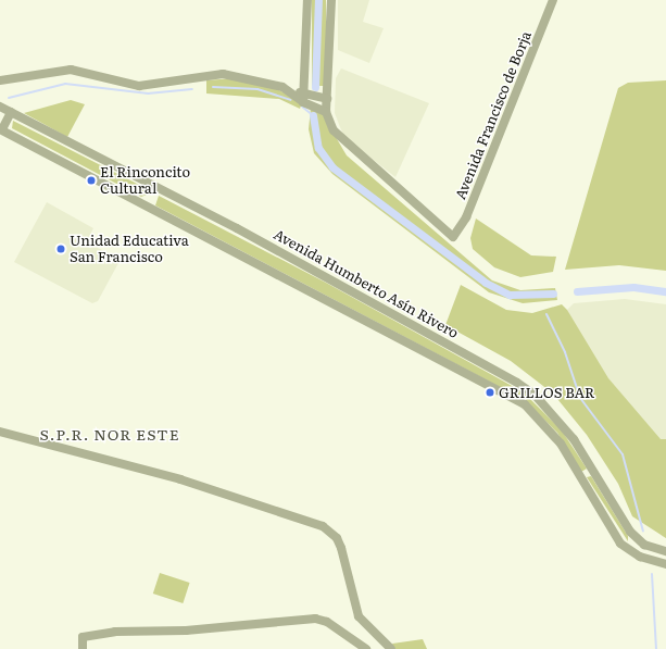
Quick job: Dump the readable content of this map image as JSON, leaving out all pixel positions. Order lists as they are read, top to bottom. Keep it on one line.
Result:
{"streets":{"street":["Avenida Francisco de Borja","Avenida Humberto Asín Rivero"]},"districts":["S.P.R. NOR ESTE"],"places":["El Rinconcito Cultural","Unidad Educativa San Francisco","GRILLOS BAR"]}
